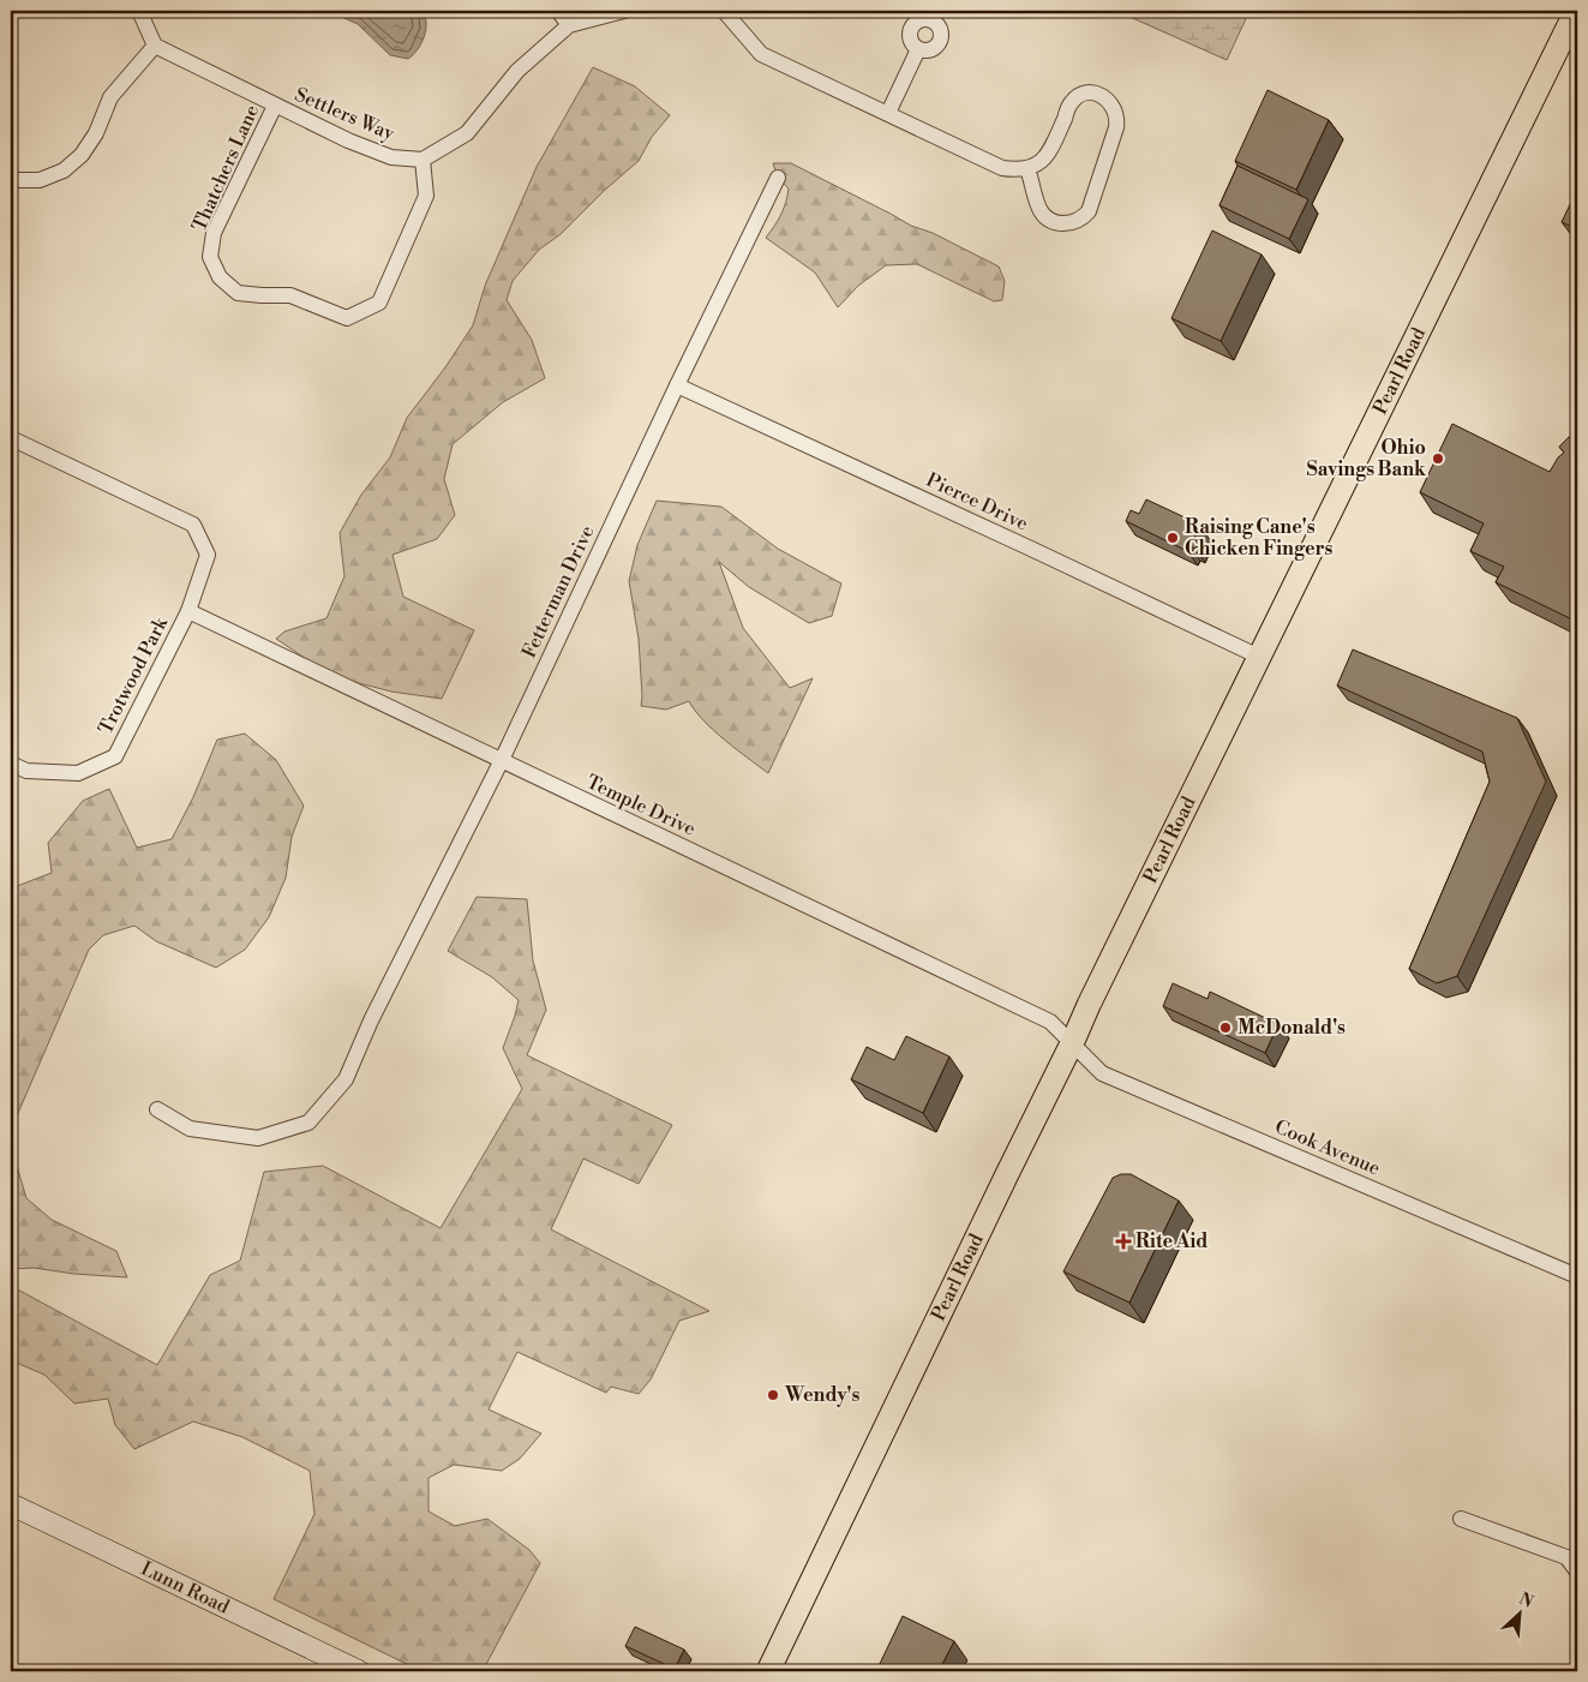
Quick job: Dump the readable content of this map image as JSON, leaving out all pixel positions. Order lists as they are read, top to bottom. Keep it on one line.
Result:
{"streets":{"main road":["Pearl Road"],"street":["Settlers Way","Thatchers Lane","Pierce Drive","Fetterman Drive","Trotwood Park","Temple Drive","Cook Avenue","Lunn Road"]},"crossings":[["Settlers Way","Thatchers Lane"],["Pearl Road","Pierce Drive"],["Pearl Road","Temple Drive"],["Pearl Road","Cook Avenue"],["Pierce Drive","Fetterman Drive"],["Fetterman Drive","Temple Drive"],["Trotwood Park","Temple Drive"],["Temple Drive","Cook Avenue"]],"places":{"other":["Ohio Savings Bank","Raising Cane's Chicken Fingers","McDonald's","Wendy's"],"health":["Rite Aid"]},"north":"top right"}
